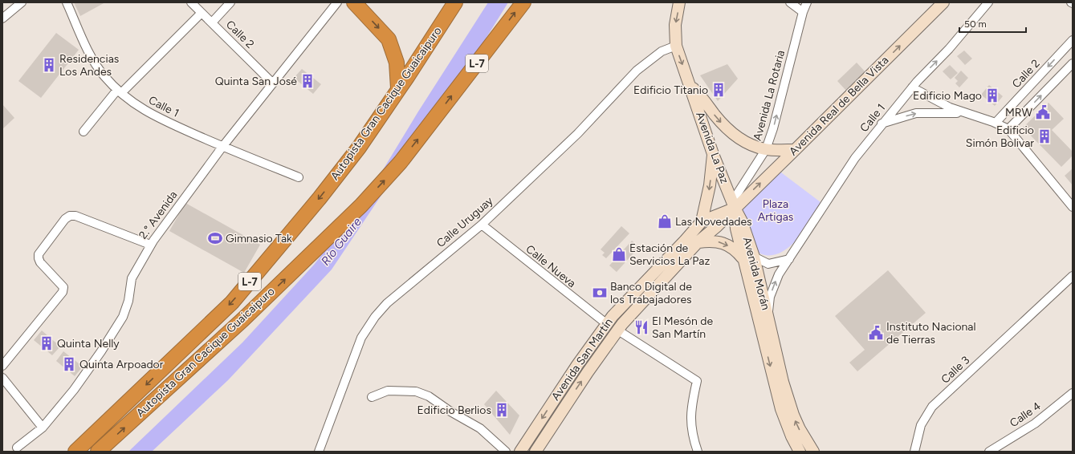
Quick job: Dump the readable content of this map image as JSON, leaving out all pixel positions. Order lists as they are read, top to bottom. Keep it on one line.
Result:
{"streets":{"highway":["L-7","Autopista Gran Cacique Guaicaipuro"],"main road":["Avenida Real de Bella Vista","Avenida La Paz","Avenida Morán","Avenida San Martín"],"street":["Calle 2","Avenida La Rotaria","Calle 1","2.° Avenida","Calle Uruguay","Calle Nueva","Calle 3","Calle 4"]},"crossings":[["Calle 2","2.° Avenida"],["Avenida La Rotaria","Avenida Real de Bella Vista"],["Avenida La Rotaria","Avenida La Paz"],["Avenida La Rotaria","Avenida Morán"],["Avenida La Rotaria","Avenida San Martín"],["Avenida Real de Bella Vista","Avenida La Paz"],["Avenida Real de Bella Vista","Avenida Morán"],["Avenida Real de Bella Vista","Avenida San Martín"],["Calle 1","2.° Avenida"],["Calle 1","Avenida Morán"],["Avenida La Paz","Calle Uruguay"],["Avenida La Paz","Avenida Morán"],["Avenida La Paz","Avenida San Martín"],["Calle Uruguay","Calle Nueva"],["Calle Nueva","Avenida San Martín"],["Avenida Morán","Avenida San Martín"]],"one_way":["Avenida La Rotaria","Avenida Real de Bella Vista"],"water":["Río Guaire"],"parks":["Plaza Artigas"],"places":{"building":["Residencias Los Andes","Quinta San José","Edificio Titanio","Edificio Mago","Edificio Simón Bolivar","Quinta Nelly","Quinta Arpoador","Edificio Berlios"],"public building":["MRW","Instituto Nacional de Tierras"],"shop":["Las Novedades","Estación de Servicios La Paz"],"sports":["Gimnasio Tak"],"bank":["Banco Digital de los Trabajadores"],"restaurant":["El Mesón de San Martín"]},"scale_bar":"50 m"}
